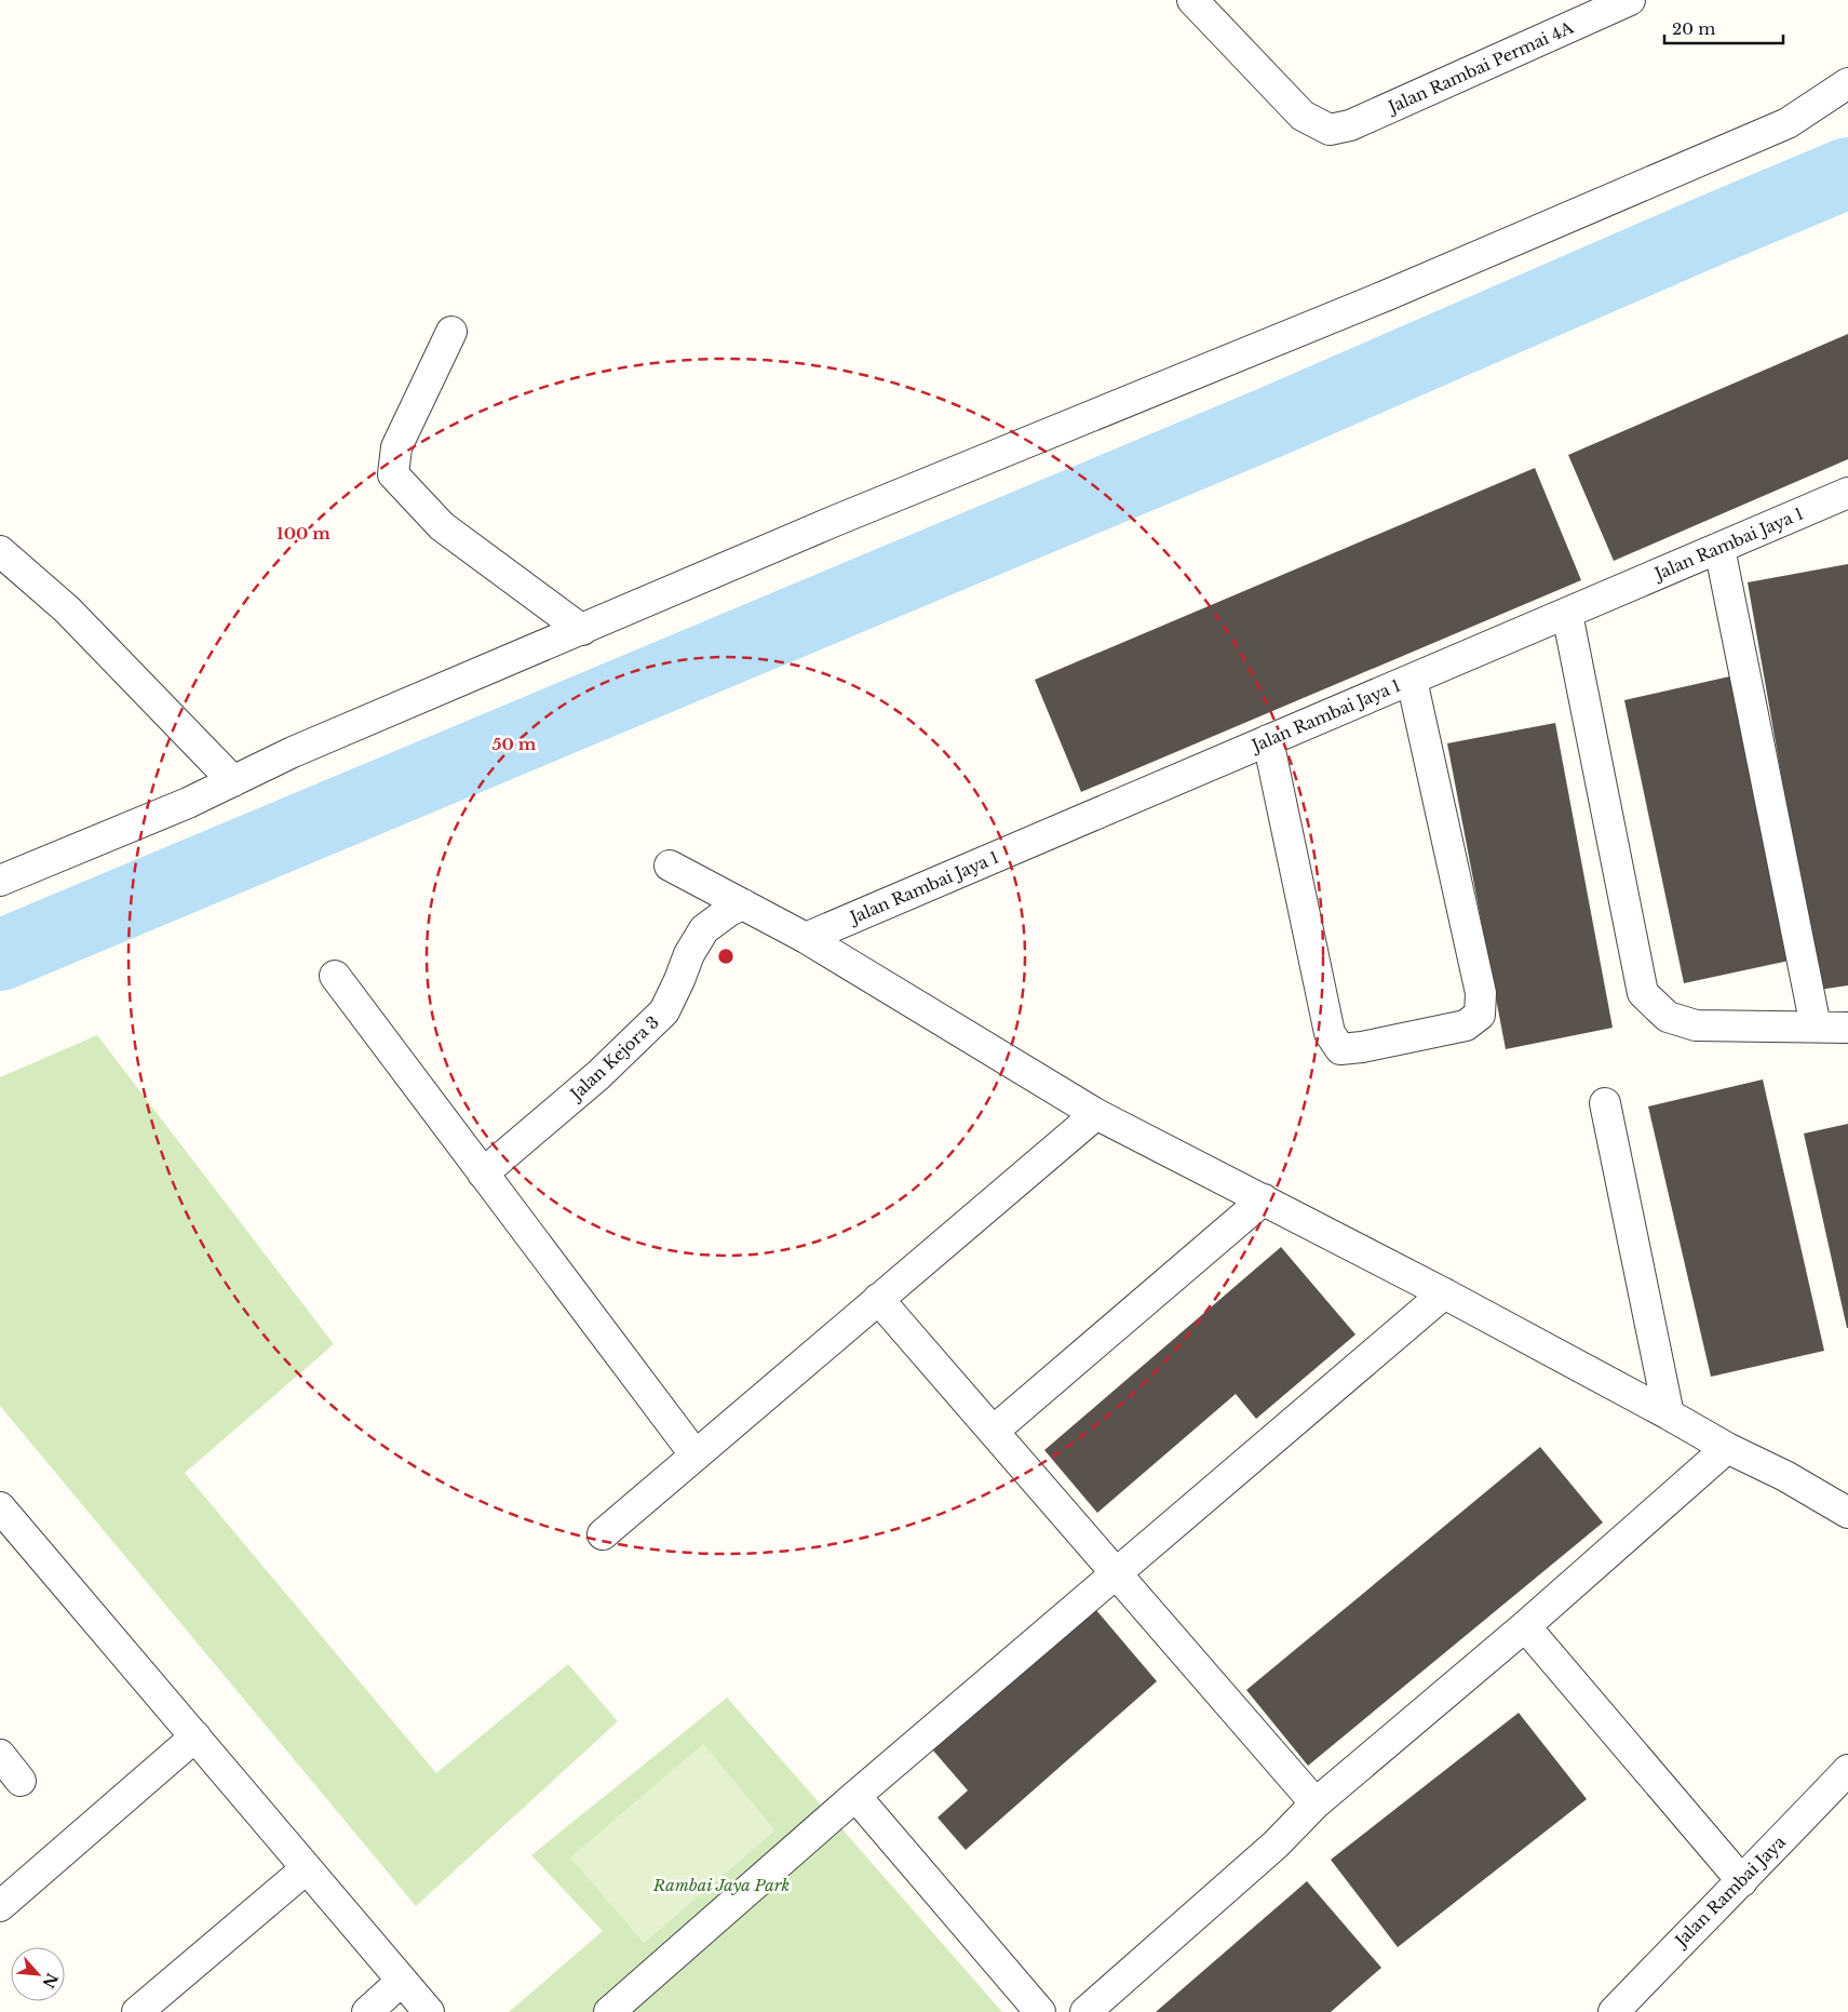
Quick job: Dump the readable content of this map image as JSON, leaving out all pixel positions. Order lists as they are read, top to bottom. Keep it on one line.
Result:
{"streets":{"street":["Jalan Rambai Permai 4A","Jalan Rambai Jaya 1","Jalan Kejora 3","Jalan Rambai Jaya"]},"parks":["Rambai Jaya Park"],"scale_bar":"20 m","north":"bottom right","rings":["100 m","50 m"]}
